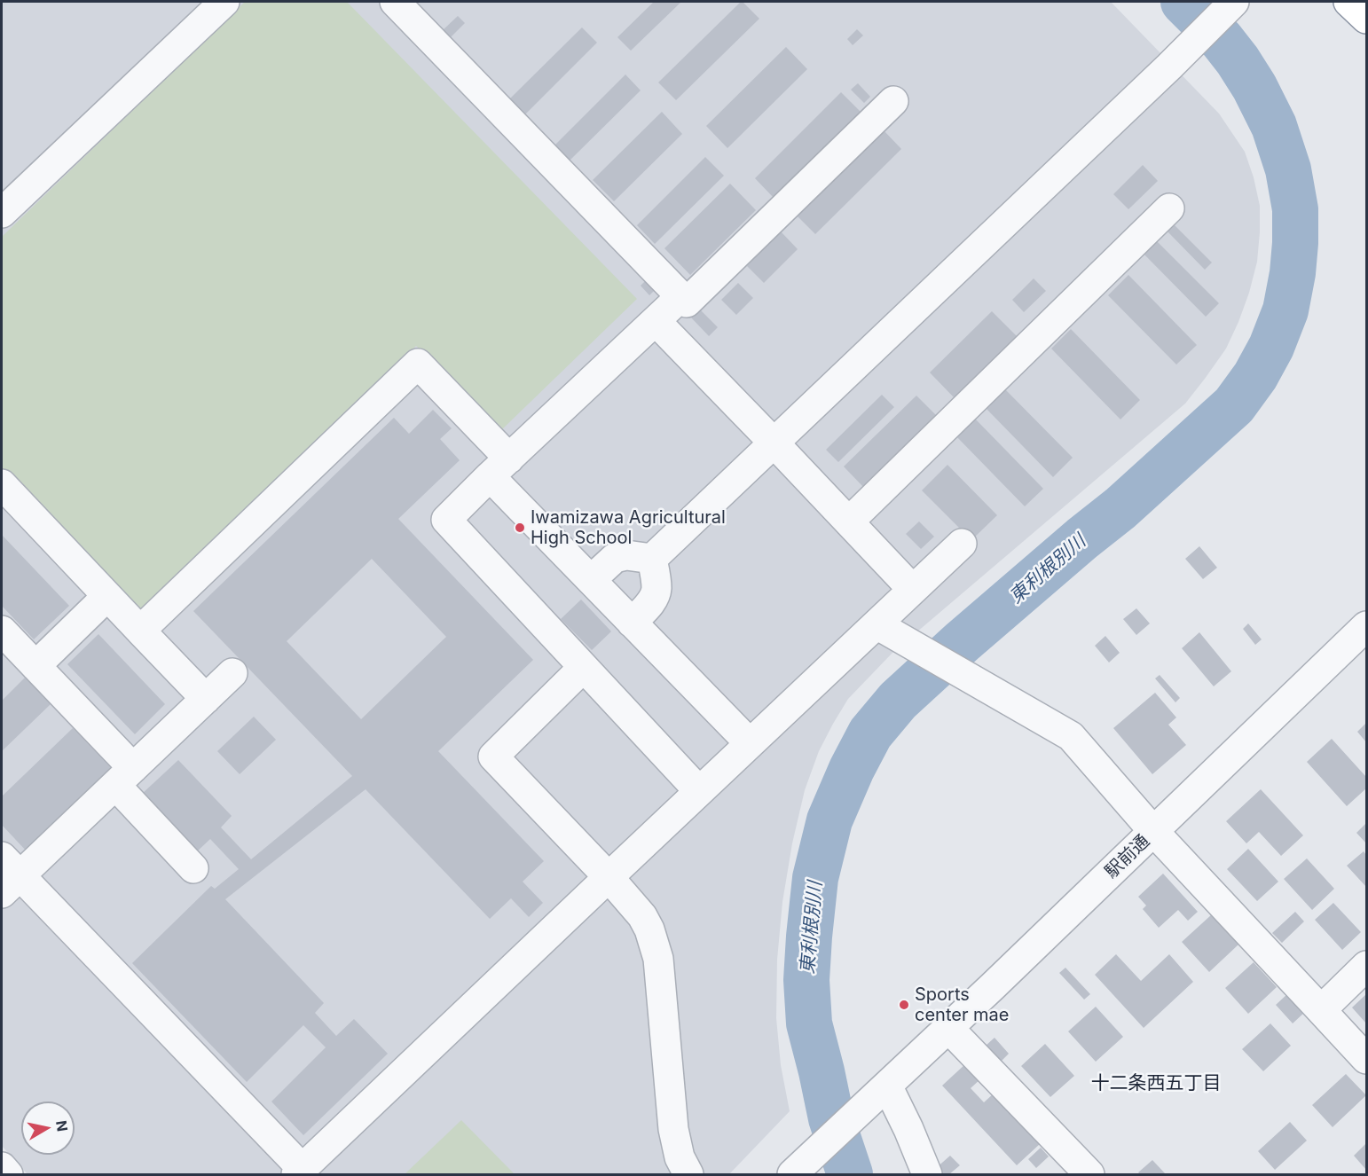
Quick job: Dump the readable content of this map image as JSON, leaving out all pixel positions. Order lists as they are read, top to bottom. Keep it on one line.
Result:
{"streets":{"street":["駅前通"]},"districts":["十二条西五丁目"],"water":["東利根別川"],"places":["Iwamizawa Agricultural High School","Sports center mae"],"north":"right"}
